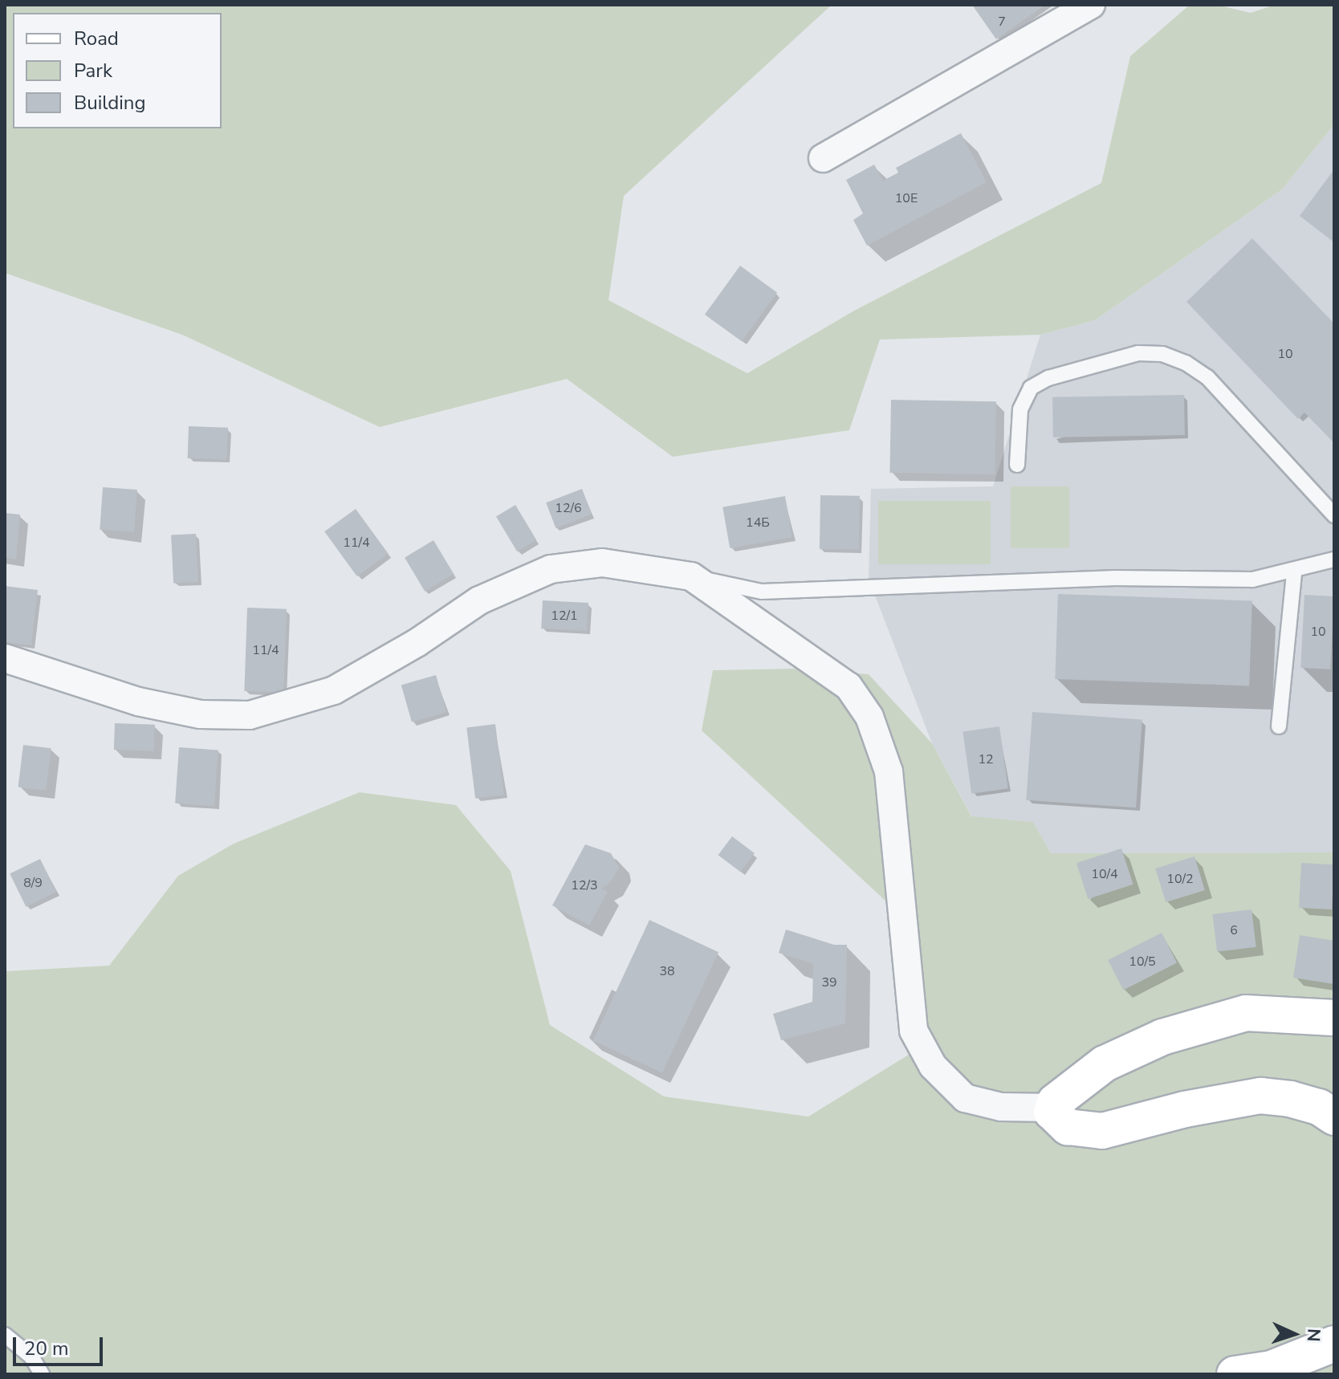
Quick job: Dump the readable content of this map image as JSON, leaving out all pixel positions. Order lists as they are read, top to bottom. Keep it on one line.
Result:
{"house_numbers":["7","10Е","10","12/6","14Б","11/4","12/1","10","11/4","12","10/4","10/2","8/9","12/3","6","10/5","38","39"],"legend":["Road","Park","Building"],"scale_bar":"20 m","north":"right"}
